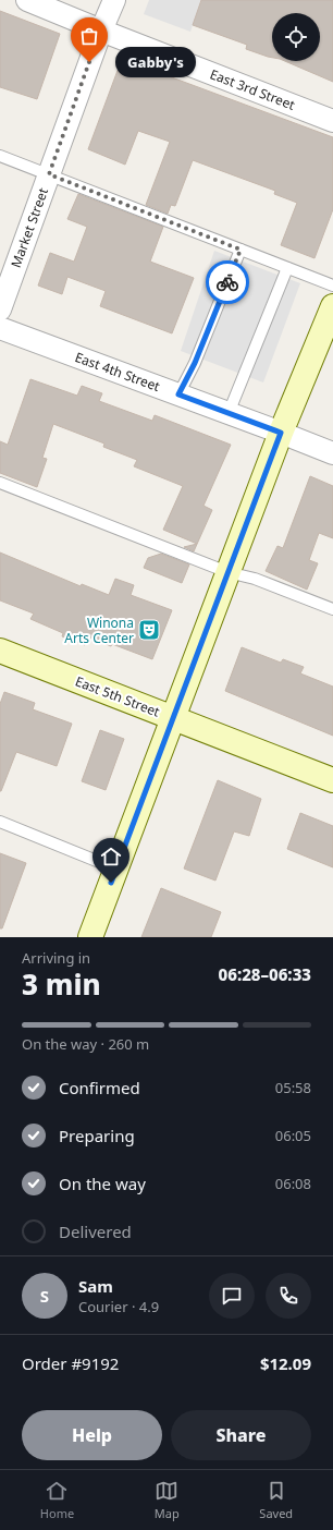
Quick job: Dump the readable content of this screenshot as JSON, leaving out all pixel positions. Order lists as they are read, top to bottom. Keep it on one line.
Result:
{"streets":{"street":["East 3rd Street","Market Street","East 4th Street","East 5th Street"]},"crossings":[["East 3rd Street","Market Street"]],"places":{"other":["Gabby's"],"theatre":["Winona Arts Center"]},"page":{"bubble":"Gabby's","heading":["3 min","Arriving in","06:28–06:33"],"panel":["Sam","Courier · 4.9","Order #9192","$12.09"],"bar":"On the way · 260 m","list":[["Confirmed","05:58"],["Preparing","06:05"],["On the way","06:08"],"Delivered"],"round":"S","buttons":["Help","Share"],"tabs":["Home","Map","Saved"]}}
